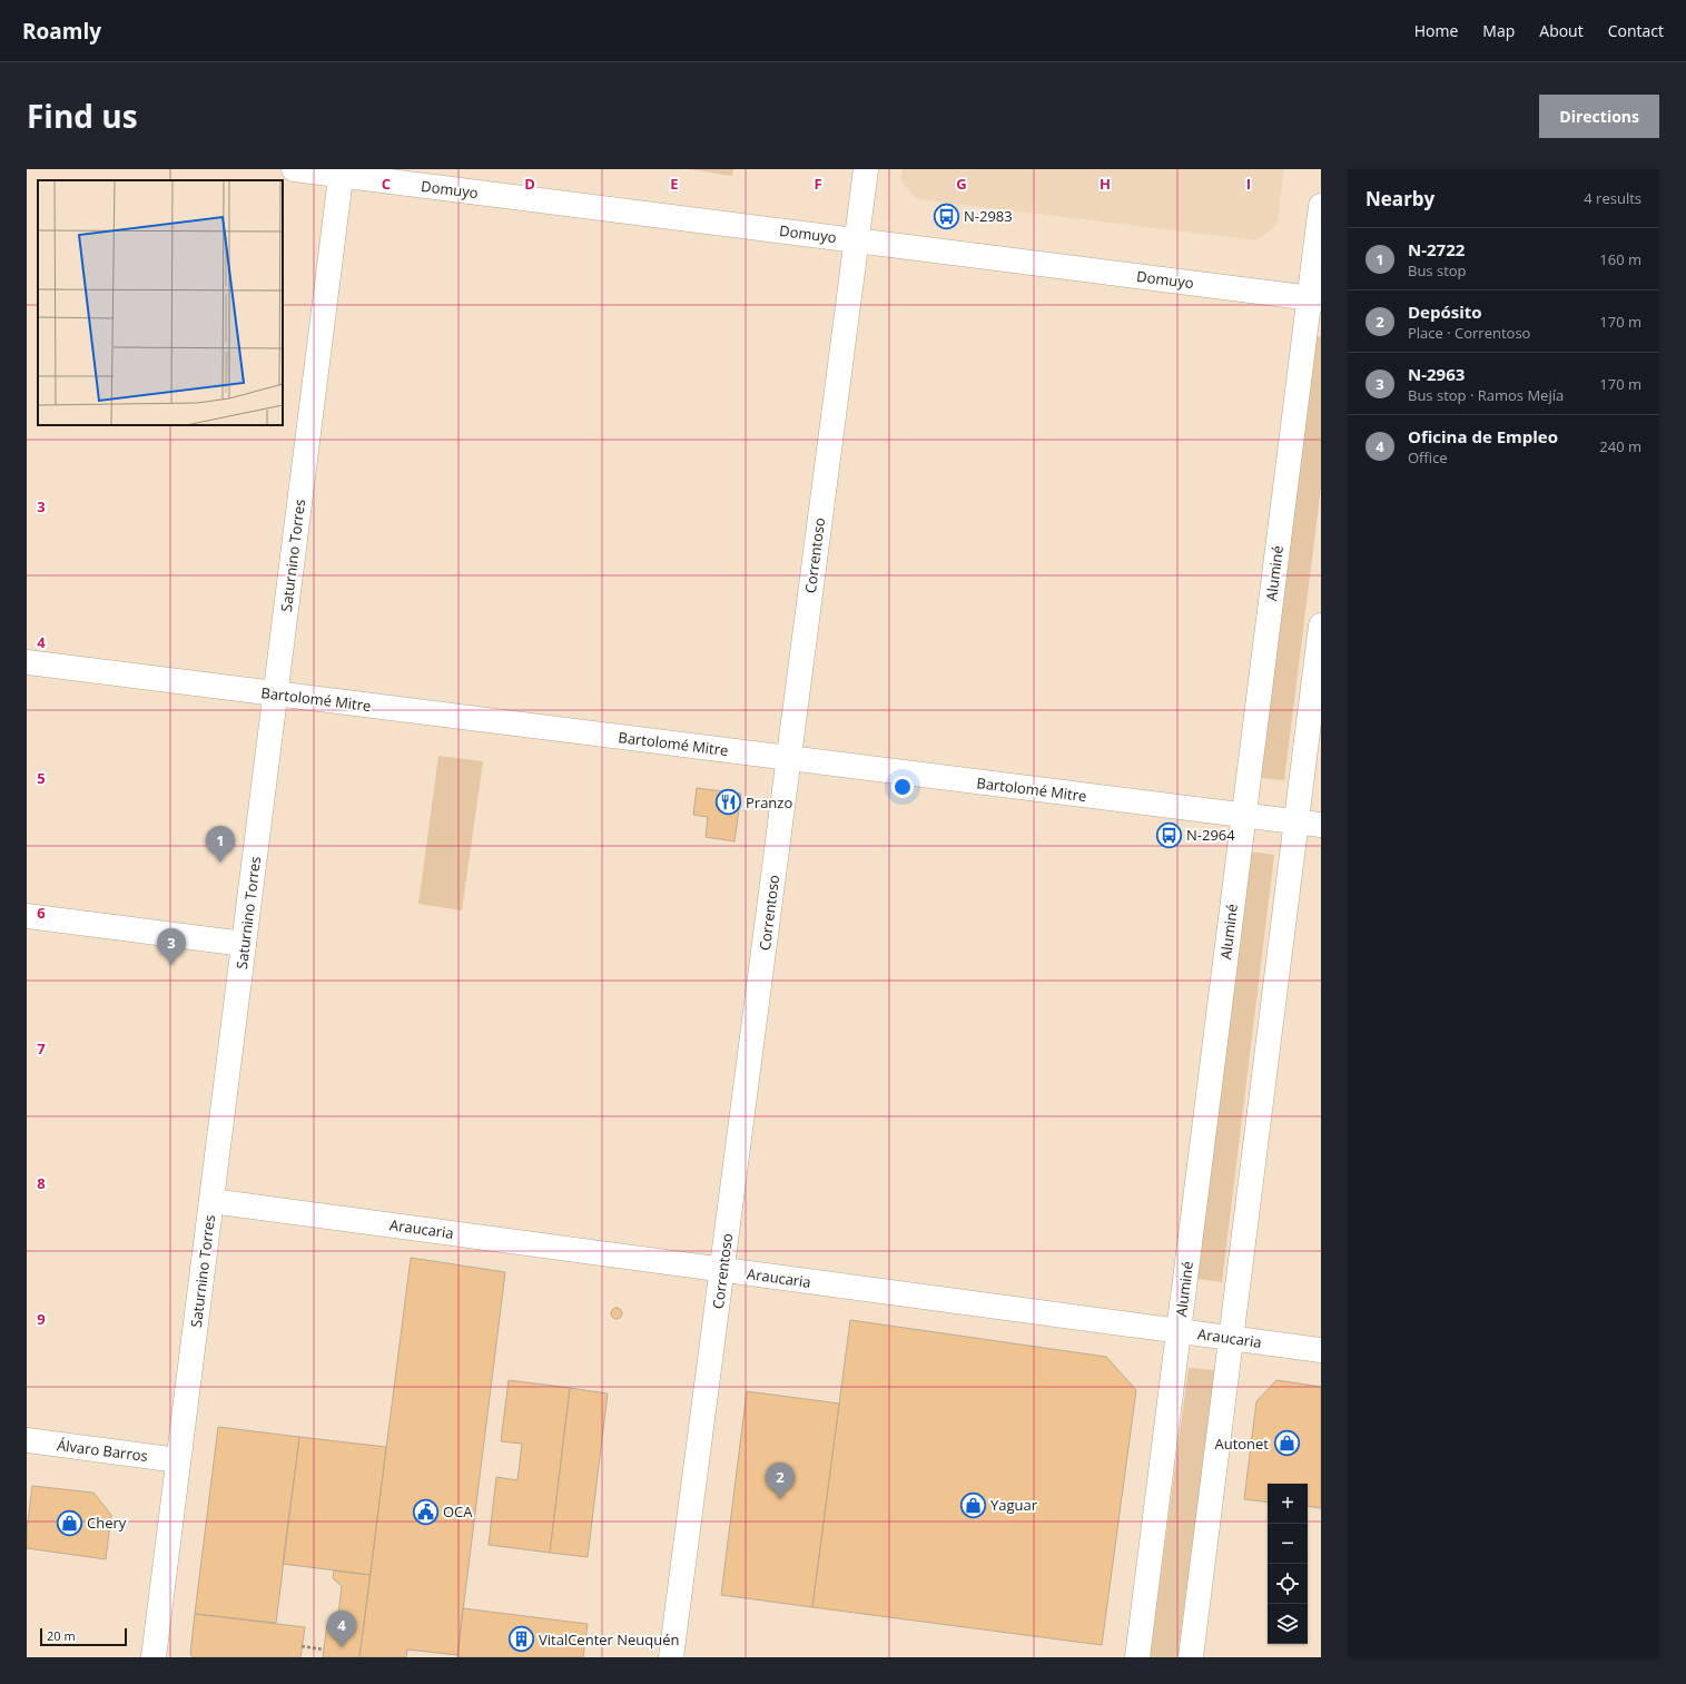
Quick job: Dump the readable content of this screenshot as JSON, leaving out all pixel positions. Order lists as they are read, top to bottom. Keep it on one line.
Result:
{"streets":{"street":["Domuyo","Saturnino Torres","Correntoso","Aluminé","Bartolomé Mitre","Araucaria","Álvaro Barros"]},"crossings":[["Domuyo","Saturnino Torres"],["Domuyo","Correntoso"],["Domuyo","Aluminé"],["Saturnino Torres","Bartolomé Mitre"],["Saturnino Torres","Araucaria"],["Saturnino Torres","Álvaro Barros"],["Correntoso","Bartolomé Mitre"],["Correntoso","Araucaria"],["Aluminé","Bartolomé Mitre"],["Aluminé","Araucaria"]],"places":{"bus stop":["N-2983","N-2964"],"restaurant":["Pranzo"],"shop":["Autonet","Yaguar","Chery"],"public building":["OCA"],"building":["VitalCenter Neuquén"]},"scale_bar":"20 m","page":{"header":"Roamly","nav":["Home","Map","About","Contact"],"title":"Find us","buttons":"Directions","heading":["Nearby","4 results"],"list":[{"mark":"1","name":"N-2722","note":"Bus stop","value":"160 m"},{"mark":"2","name":"Depósito","note":"Place · Correntoso","value":"170 m"},{"mark":"3","name":"N-2963","note":"Bus stop · Ramos Mejía","value":"170 m"},{"mark":"4","name":"Oficina de Empleo","note":"Office","value":"240 m"}],"pins":["1","3","2","4"],"map_buttons":["+","−"],"scale":"20 m"},"grid":{"columns":["C","D","E","F","G","H","I"],"rows":["3","4","5","6","7","8","9"]}}
